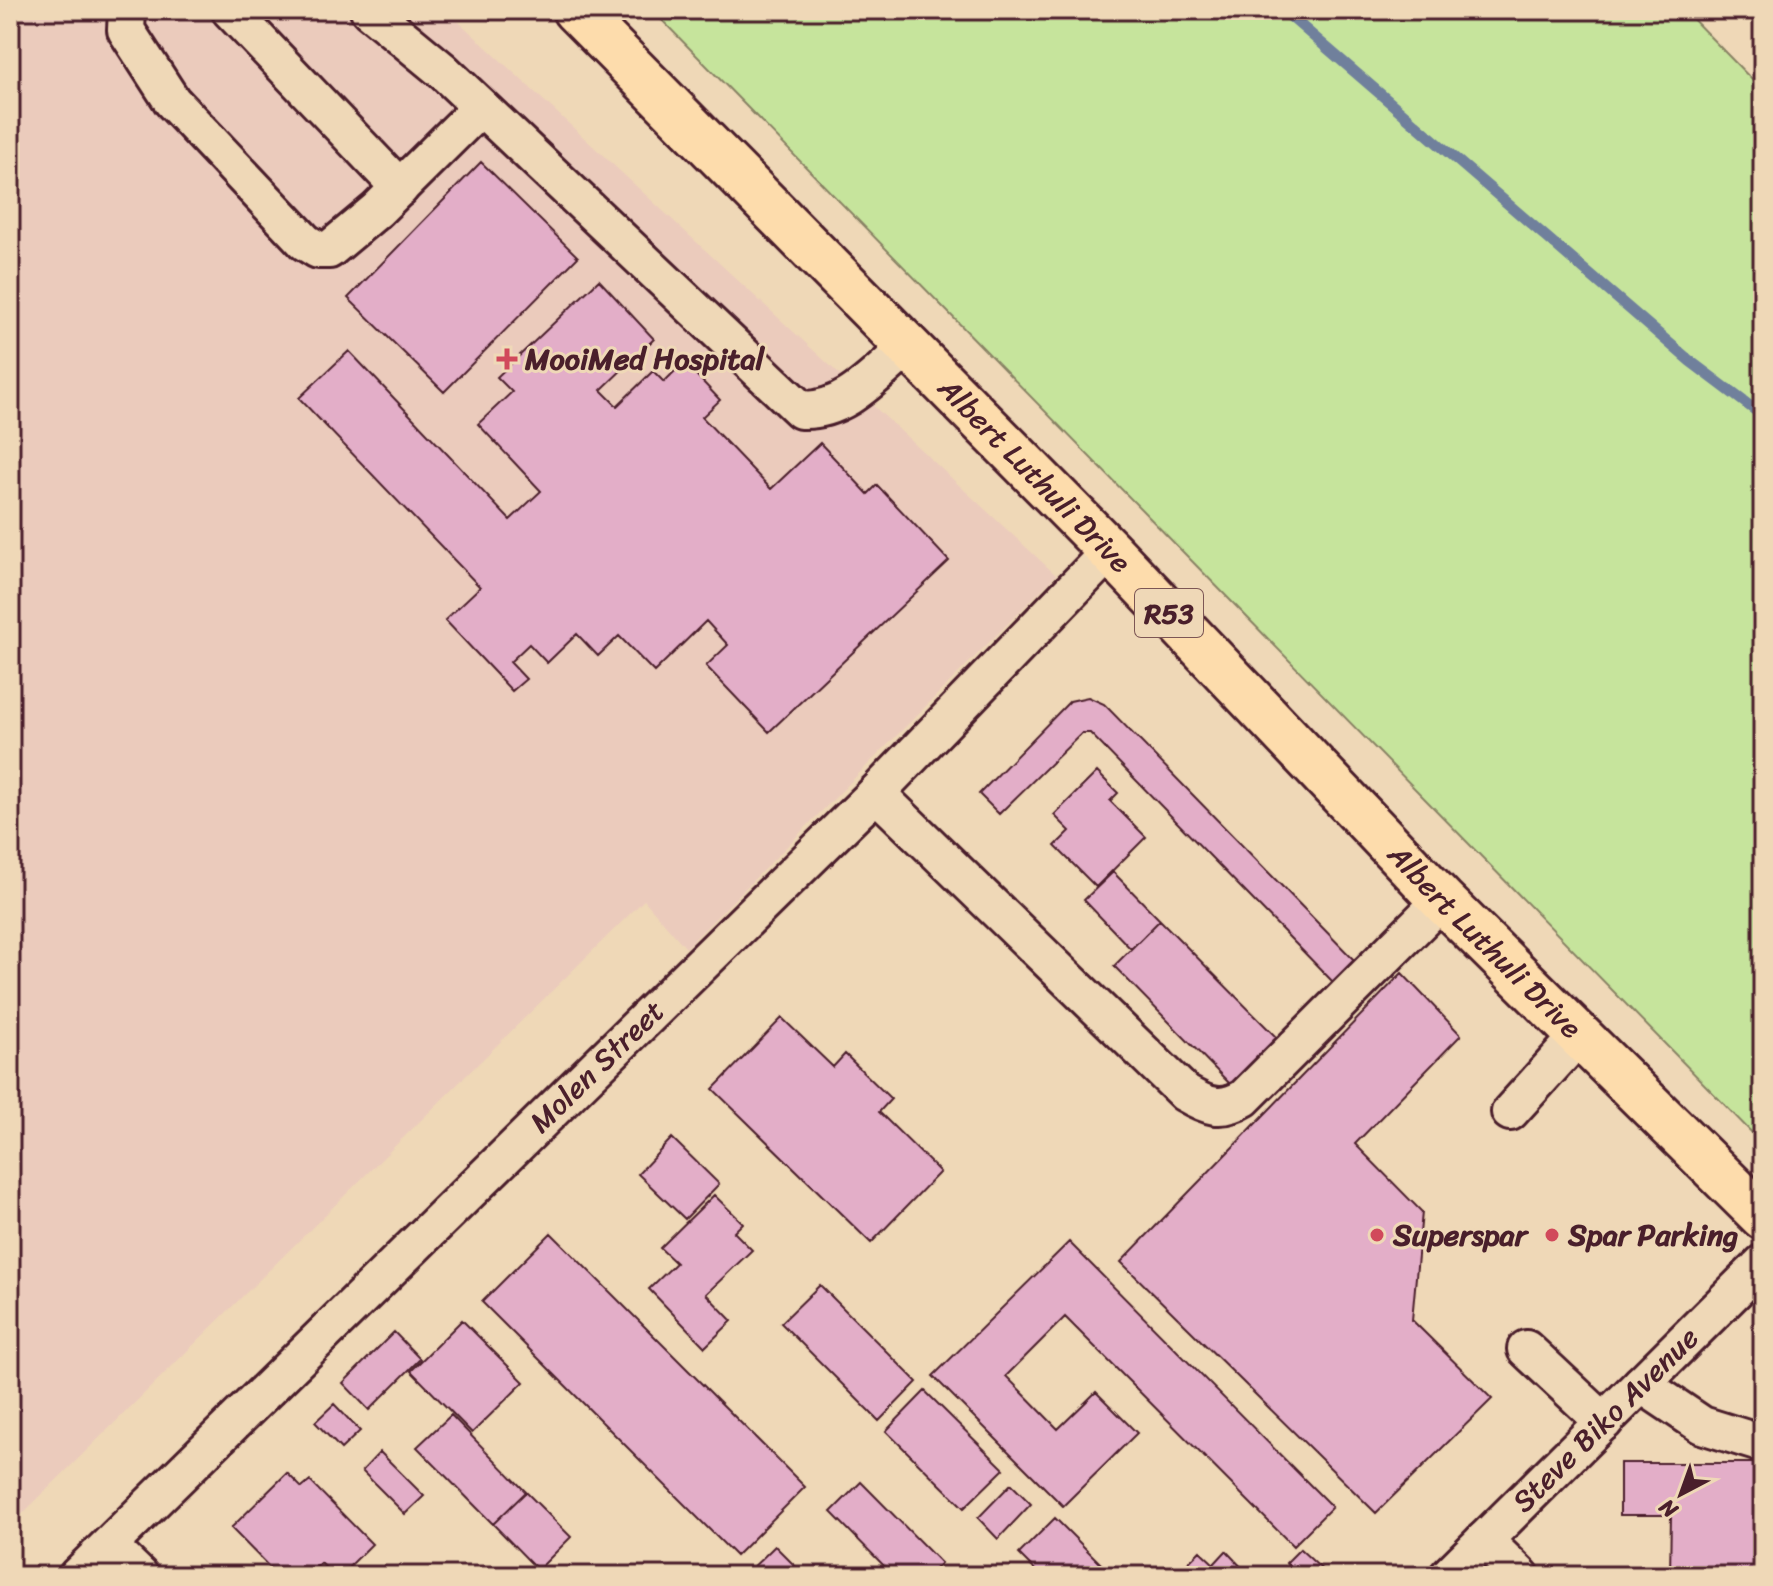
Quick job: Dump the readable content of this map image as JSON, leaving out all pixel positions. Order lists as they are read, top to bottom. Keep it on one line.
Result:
{"streets":{"main road":["Albert Luthuli Drive","R53"],"street":["Molen Street","Steve Biko Avenue"]},"crossings":[["Albert Luthuli Drive","Molen Street"]],"places":{"health":["MooiMed Hospital"],"other":["Superspar","Spar Parking"]},"north":"bottom left"}
